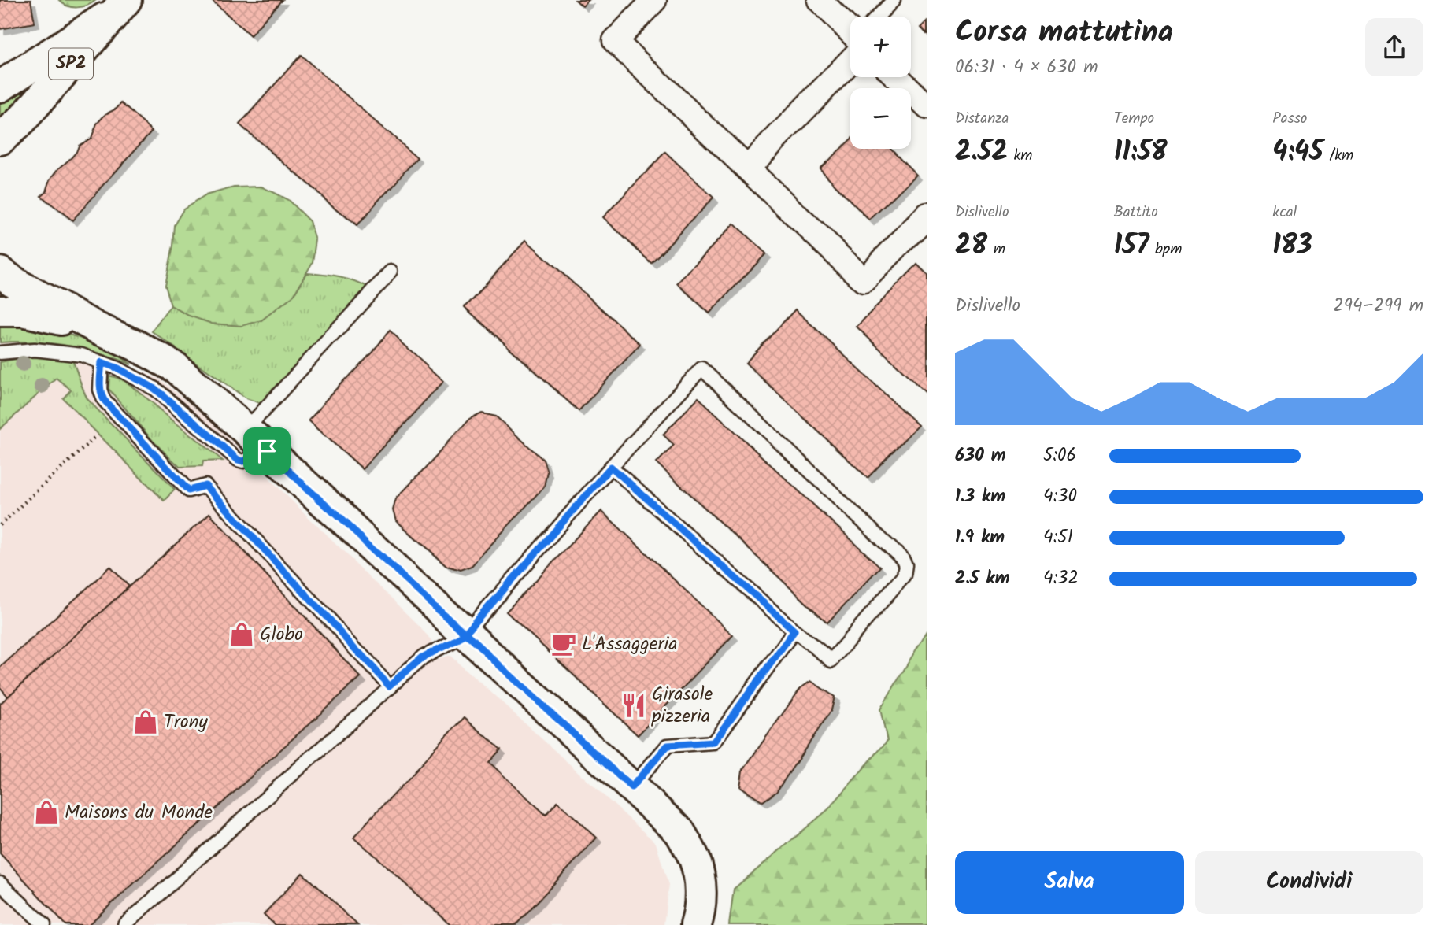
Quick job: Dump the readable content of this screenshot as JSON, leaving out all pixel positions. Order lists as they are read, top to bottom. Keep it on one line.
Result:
{"streets":{"main road":["SP2"]},"places":{"shop":["Globo","Trony","Maisons du Monde"],"cafe":["L'Assaggeria"],"restaurant":["Girasole pizzeria"]},"page":{"heading":["Corsa mattutina","06:31 · 4 × 630 m"],"map_buttons":["+","−"],"stats":[["Distanza","2.52 km"],["Tempo","11:58"],["Passo","4:45 /km"],["Dislivello","28 m"],["Battito","157 bpm"],["kcal","183"]],"chart":["Dislivello","294–299 m"],"list":[{"name":"630 m","note":"5:06"},{"name":"1.3 km","note":"4:30"},{"name":"1.9 km","note":"4:51"},{"name":"2.5 km","note":"4:32"}],"buttons":["Salva","Condividi"]}}
